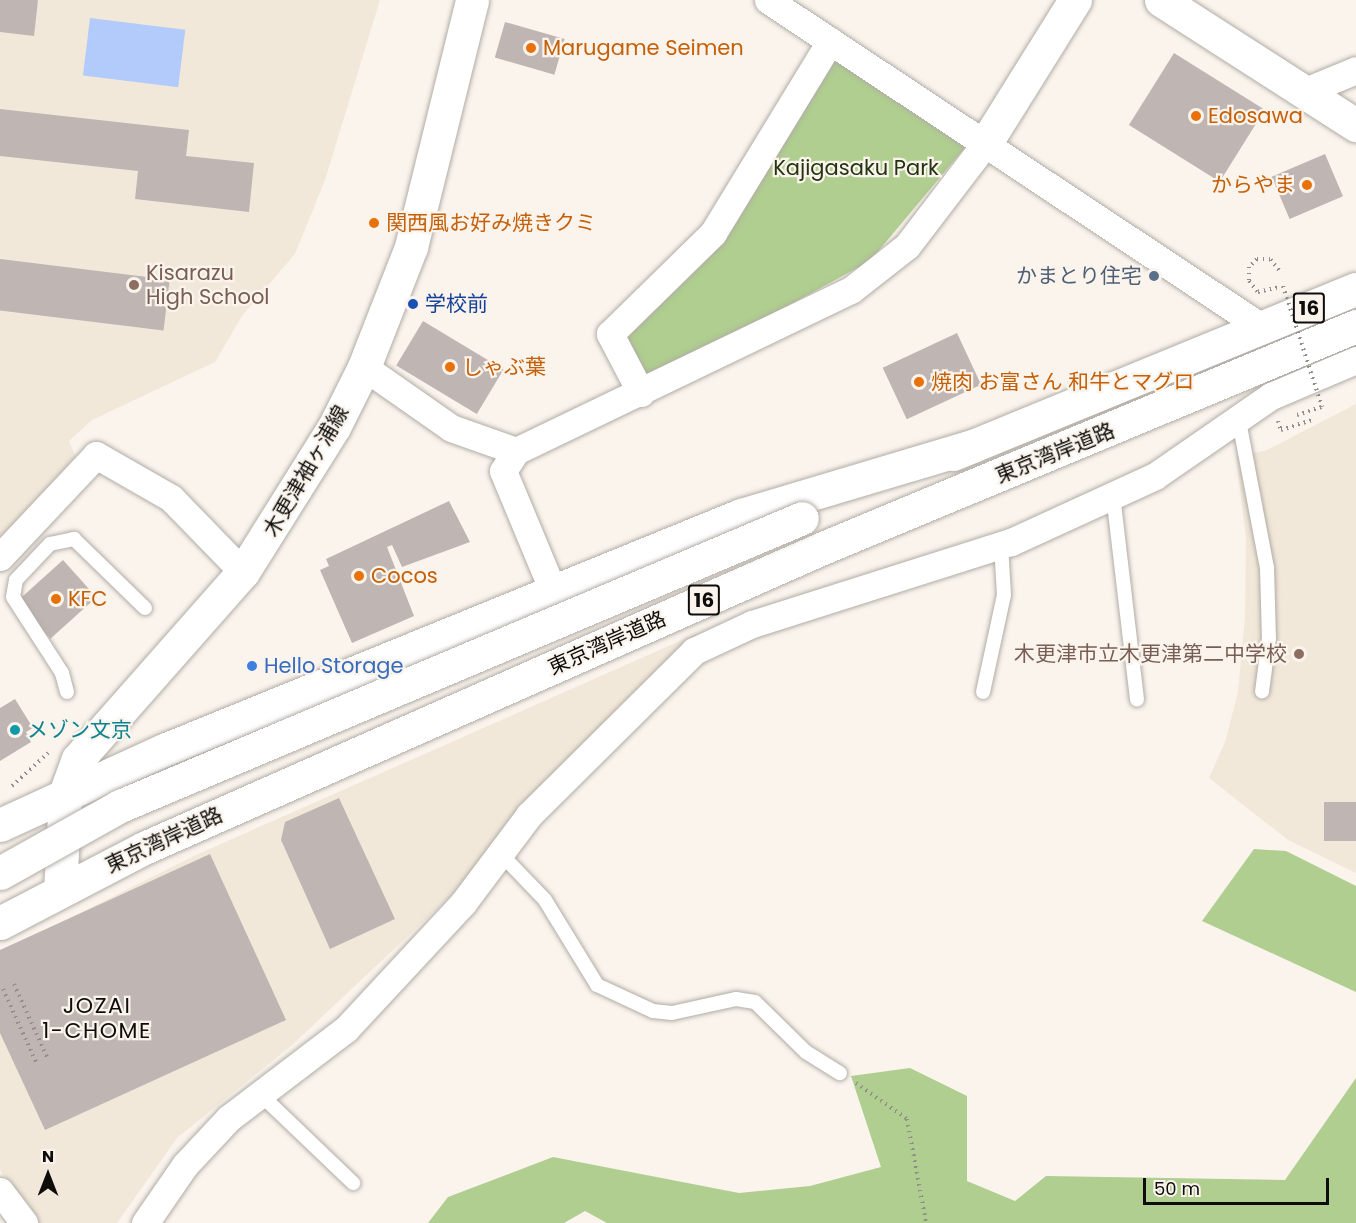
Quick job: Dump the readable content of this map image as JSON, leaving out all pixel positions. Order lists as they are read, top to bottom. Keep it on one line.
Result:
{"streets":{"main road":["16","東京湾岸道路","木更津袖ヶ浦線"]},"crossings":[["16","東京湾岸道路"],["16","木更津袖ヶ浦線"],["東京湾岸道路","木更津袖ヶ浦線"]],"districts":["JOZAI 1-CHOME"],"parks":["Kajigasaku Park"],"places":["Marugame Seimen","Edosawa","からやま","関西風お好み焼きクミ","かまとり住宅","Kisarazu High School","学校前","しゃぶ葉","焼肉 お富さん 和牛とマグロ","Cocos","KFC","木更津市立木更津第二中学校","Hello Storage","メゾン文京"],"scale_bar":"50 m","north":"top"}
